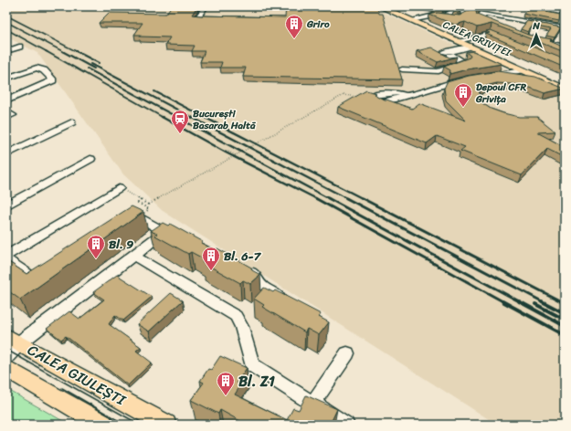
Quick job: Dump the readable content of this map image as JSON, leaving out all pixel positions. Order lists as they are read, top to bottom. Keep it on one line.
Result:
{"streets":{"main road":["CALEA GRIVIȚEI","CALEA GIULEȘTI"]},"places":{"building":["Griro","Depoul CFR Grivița","Bl. 9","Bl. 6-7","Bl. Z1"],"station":["București Basarab Haltă"]},"north":"top"}
